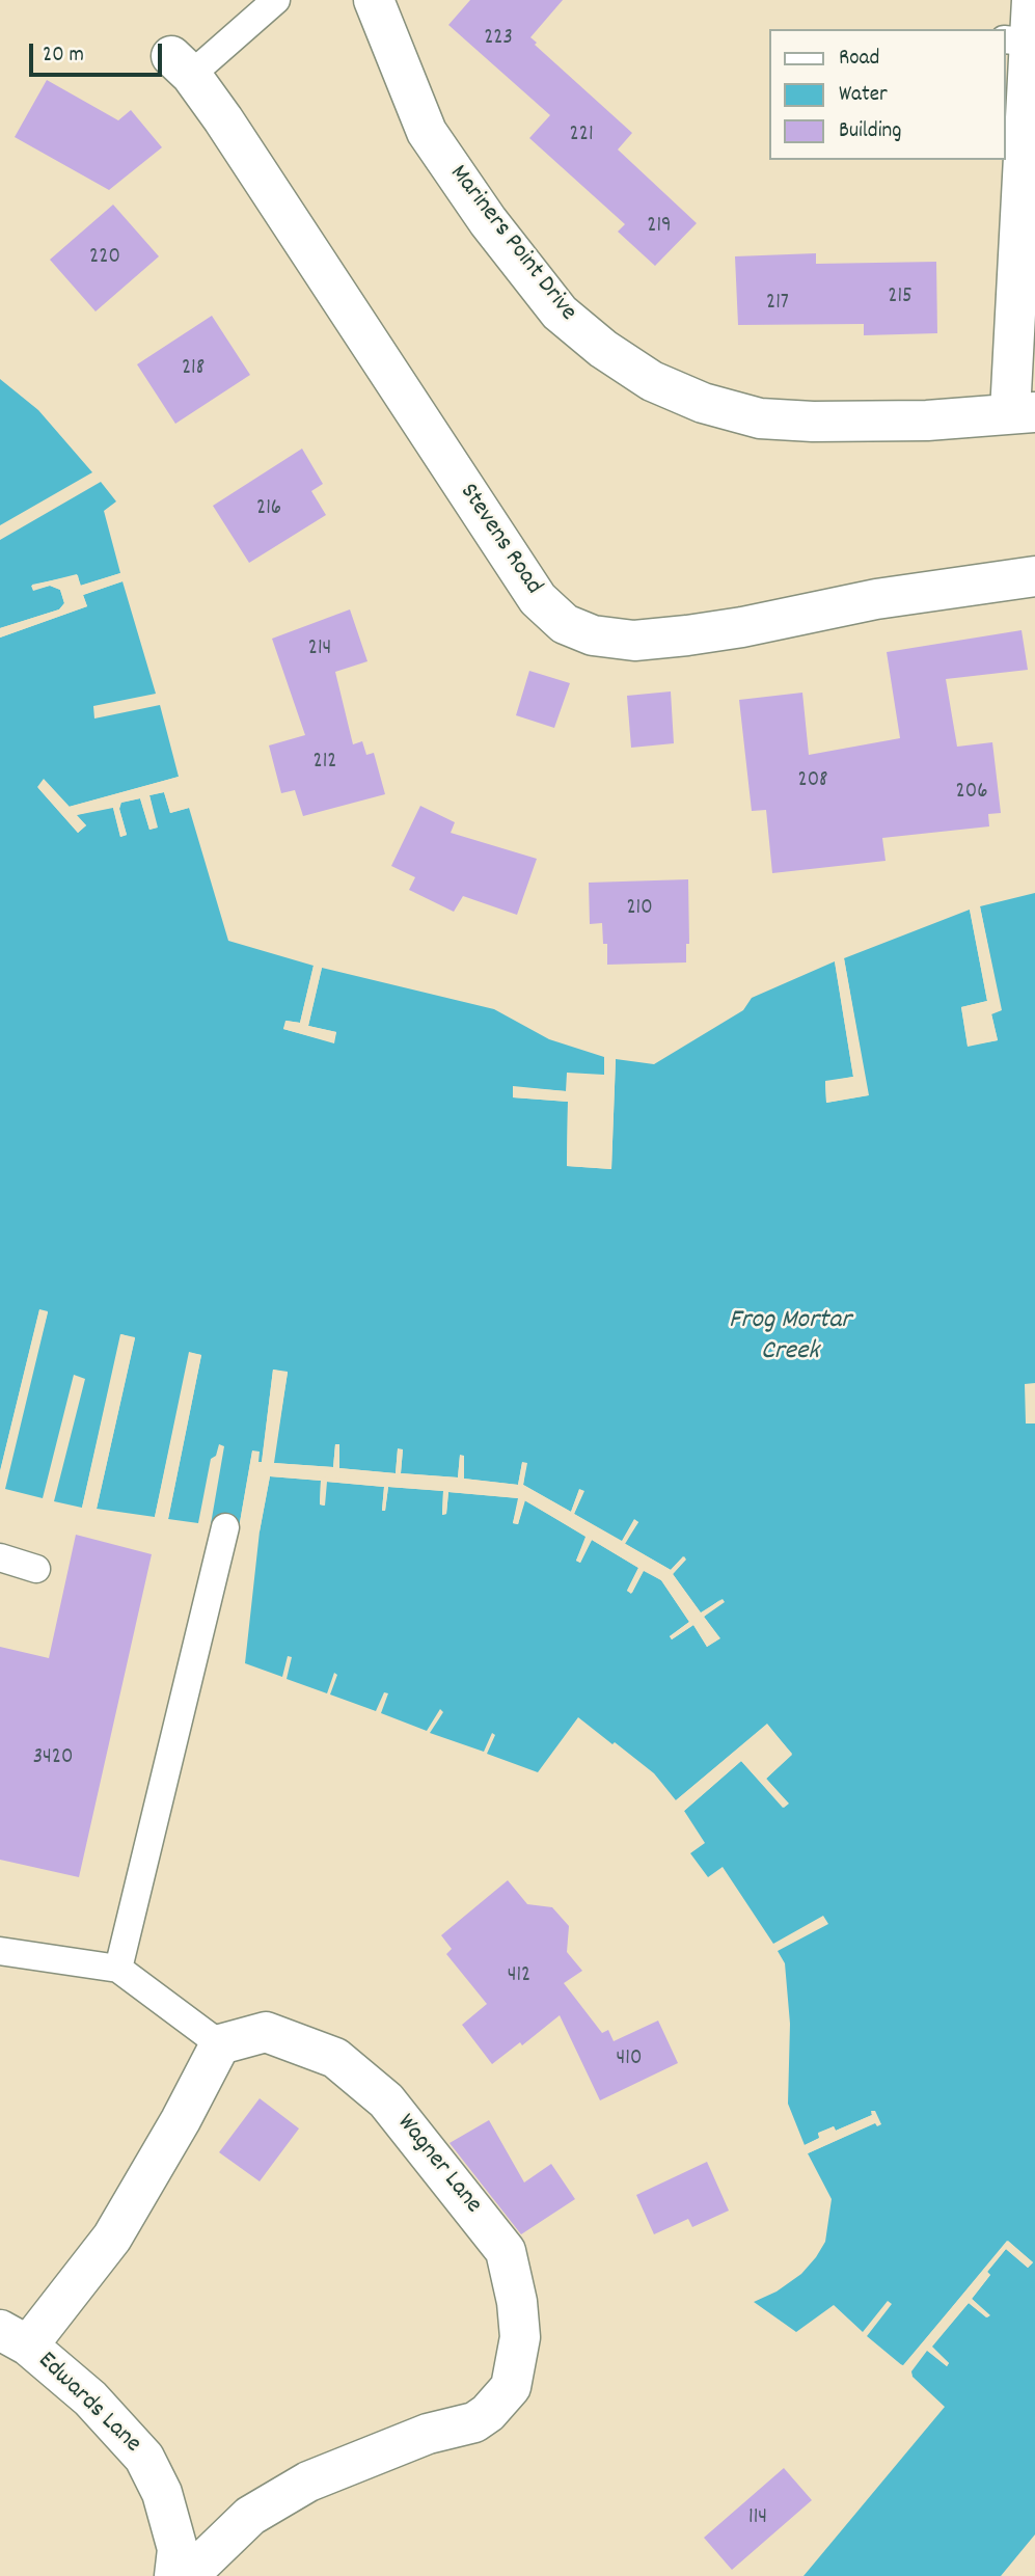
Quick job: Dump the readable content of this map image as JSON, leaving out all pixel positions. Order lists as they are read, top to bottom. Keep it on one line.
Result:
{"streets":{"street":["Mariners Point Drive","Stevens Road","Wagner Lane","Edwards Lane"]},"water":["Frog Mortar Creek"],"house_numbers":["223","221","219","220","215","217","218","216","214","212","208","206","210","3420","412","410","114"],"legend":["Road","Water","Building"],"scale_bar":"20 m"}
